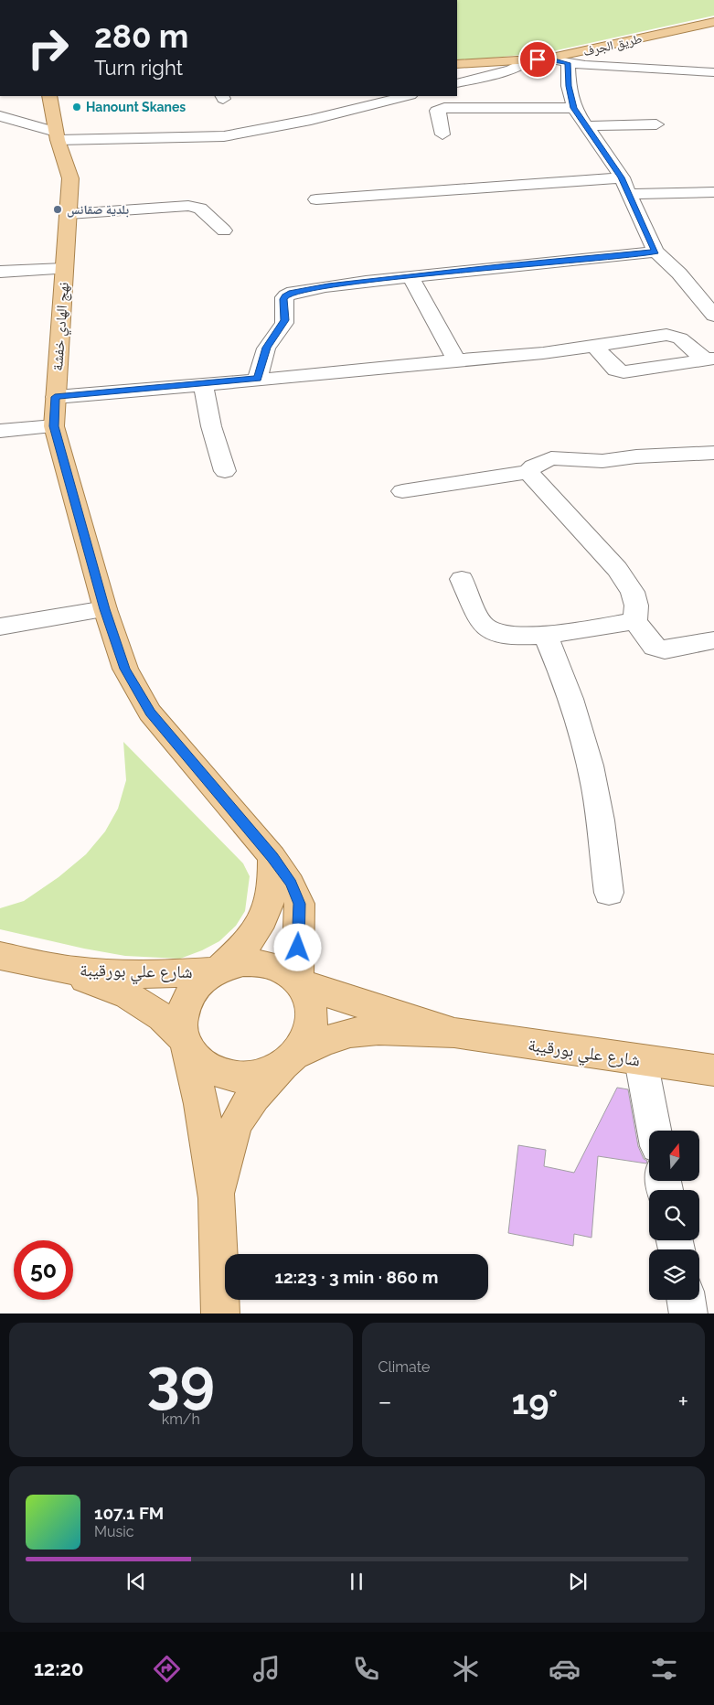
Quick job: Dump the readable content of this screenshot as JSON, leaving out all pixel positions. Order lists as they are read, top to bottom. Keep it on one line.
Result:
{"streets":{"main road":["طريق الجرف","نهج الهادي خفشة","شارع علي بورقيبة"]},"crossings":[["نهج الهادي خفشة","شارع علي بورقيبة"]],"places":["Hanount Skanes","بلدية صقانس"],"north":"top","page":{"turn":["280 m","Turn right"],"limit":"50","trip":"12:23 · 3 min · 860 m","tile":[["39","km/h"],"Climate"],"heat":["−","19°","+"],"song":["107.1 FM","Music"],"tabs":"12:20"}}
